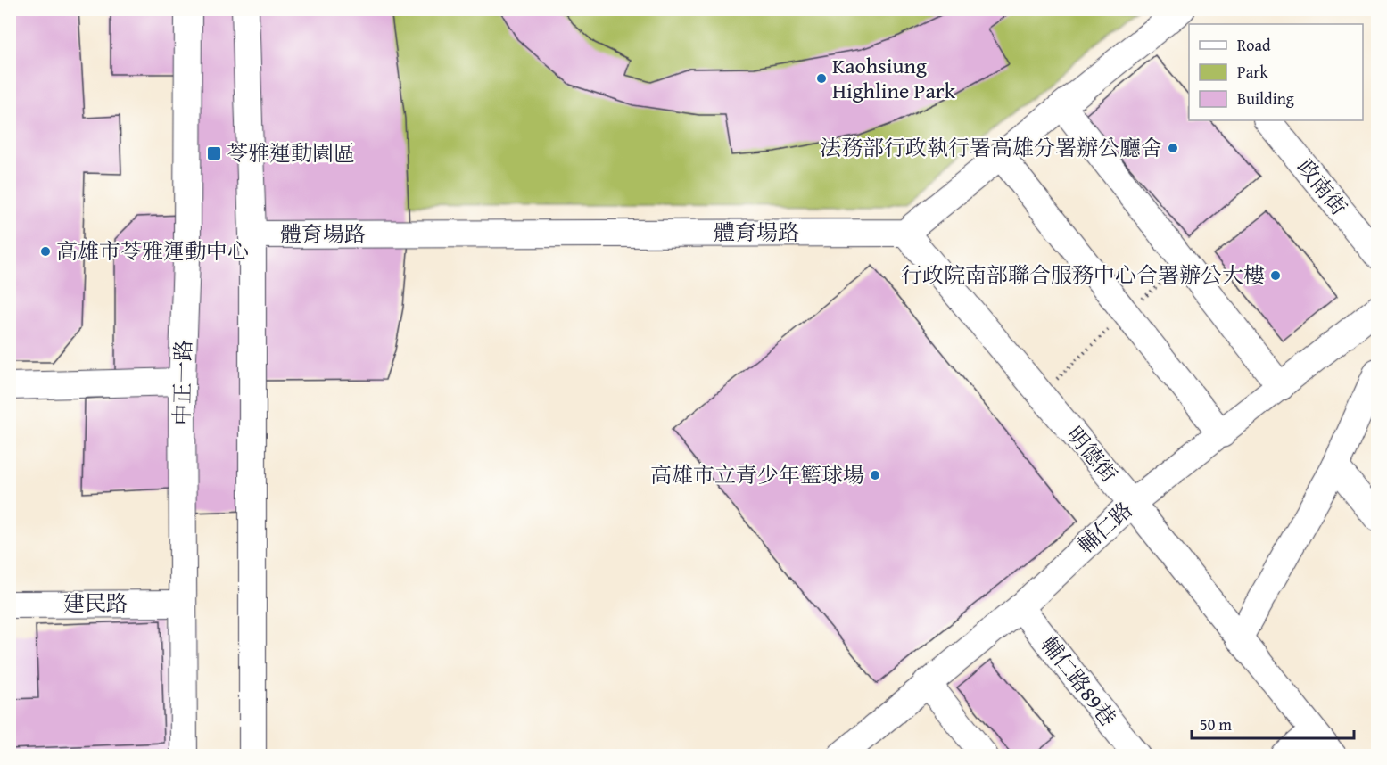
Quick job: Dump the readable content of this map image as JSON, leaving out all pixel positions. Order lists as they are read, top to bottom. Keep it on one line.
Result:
{"streets":{"street":["政南街","體育場路","中正一路","明德街","輔仁路","建民路","輔仁路89巷"]},"crossings":[["體育場路","明德街"],["中正一路","建民路"],["明德街","輔仁路"],["輔仁路","輔仁路89巷"]],"places":{"other":["Kaohsiung Highline Park","法務部行政執行署高雄分署辦公廳舍","高雄市苓雅運動中心","行政院南部聯合服務中心合署辦公大樓","高雄市立青少年籃球場"],"transit":["苓雅運動園區"]},"legend":["Road","Park","Building"],"scale_bar":"50 m"}
